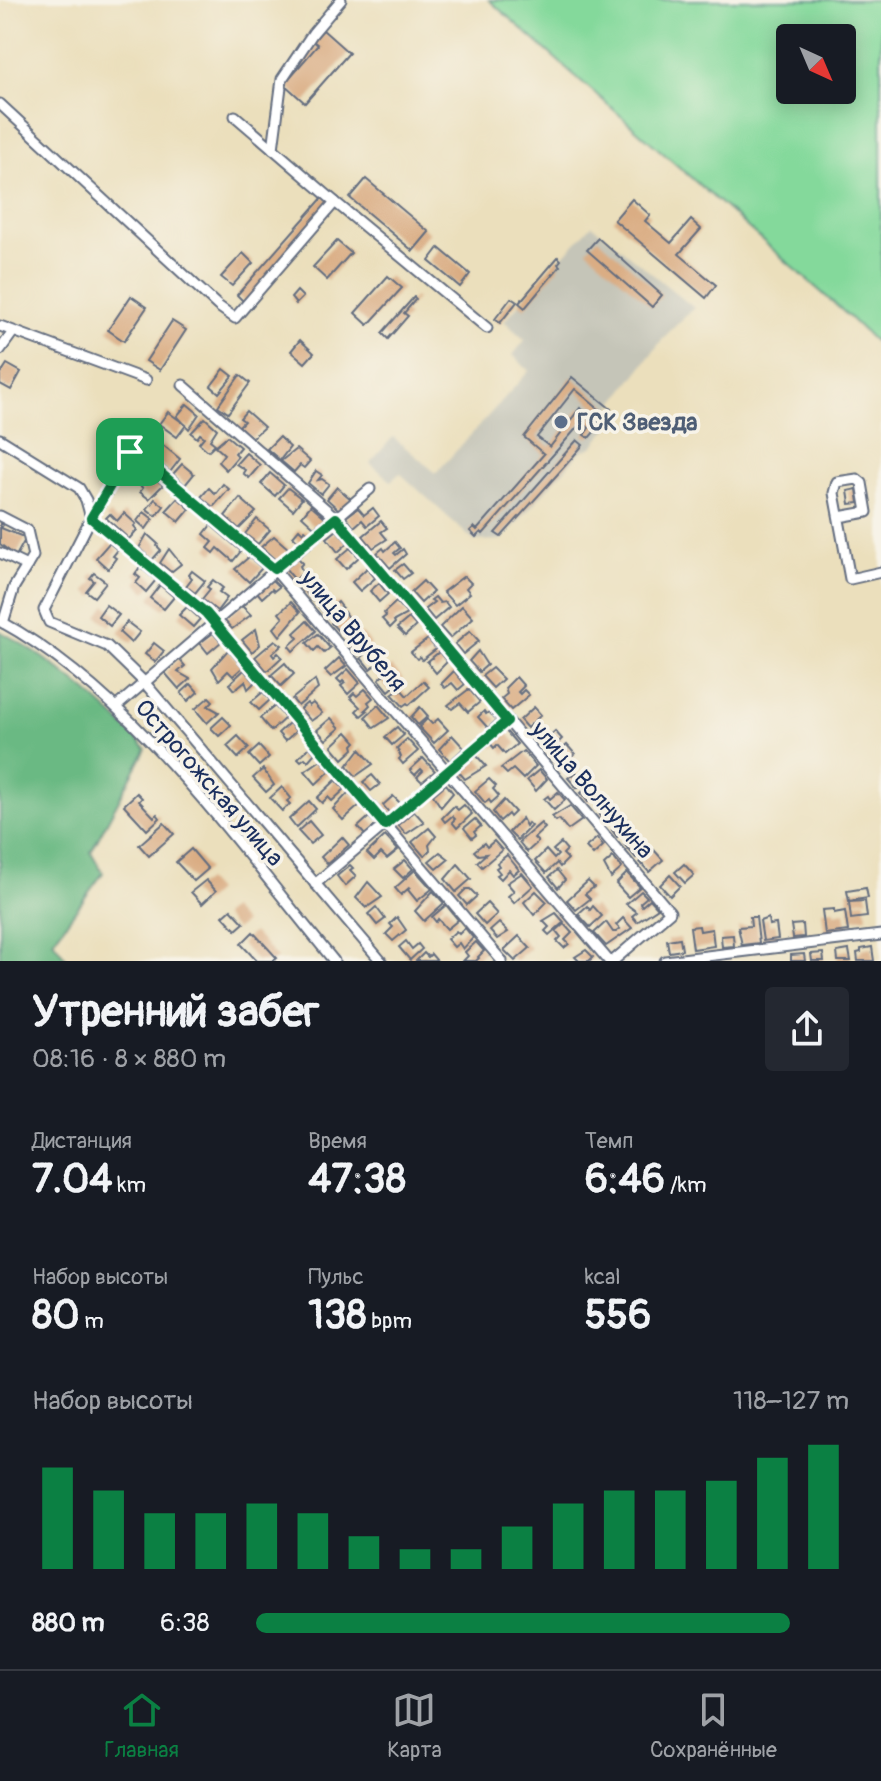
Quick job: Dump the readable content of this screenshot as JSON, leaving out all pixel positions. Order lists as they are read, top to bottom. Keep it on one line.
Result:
{"streets":{"street":["улица Врубеля","Острогожская улица","улица Волнухина"]},"crossings":[["улица Врубеля","улица Волнухина"]],"places":["ГСК Звезда"],"north":"bottom right","page":{"heading":["Утренний забег","08:16 · 8 × 880 m"],"stats":[["Дистанция","7.04 km"],["Время","47:38"],["Темп","6:46 /km"],["Набор высоты","80 m"],["Пульс","138 bpm"],["kcal","556"]],"chart":["Набор высоты","118–127 m"],"list":[{"name":"880 m","note":"6:38"}],"tabs":["Главная","Карта","Сохранённые"]}}
